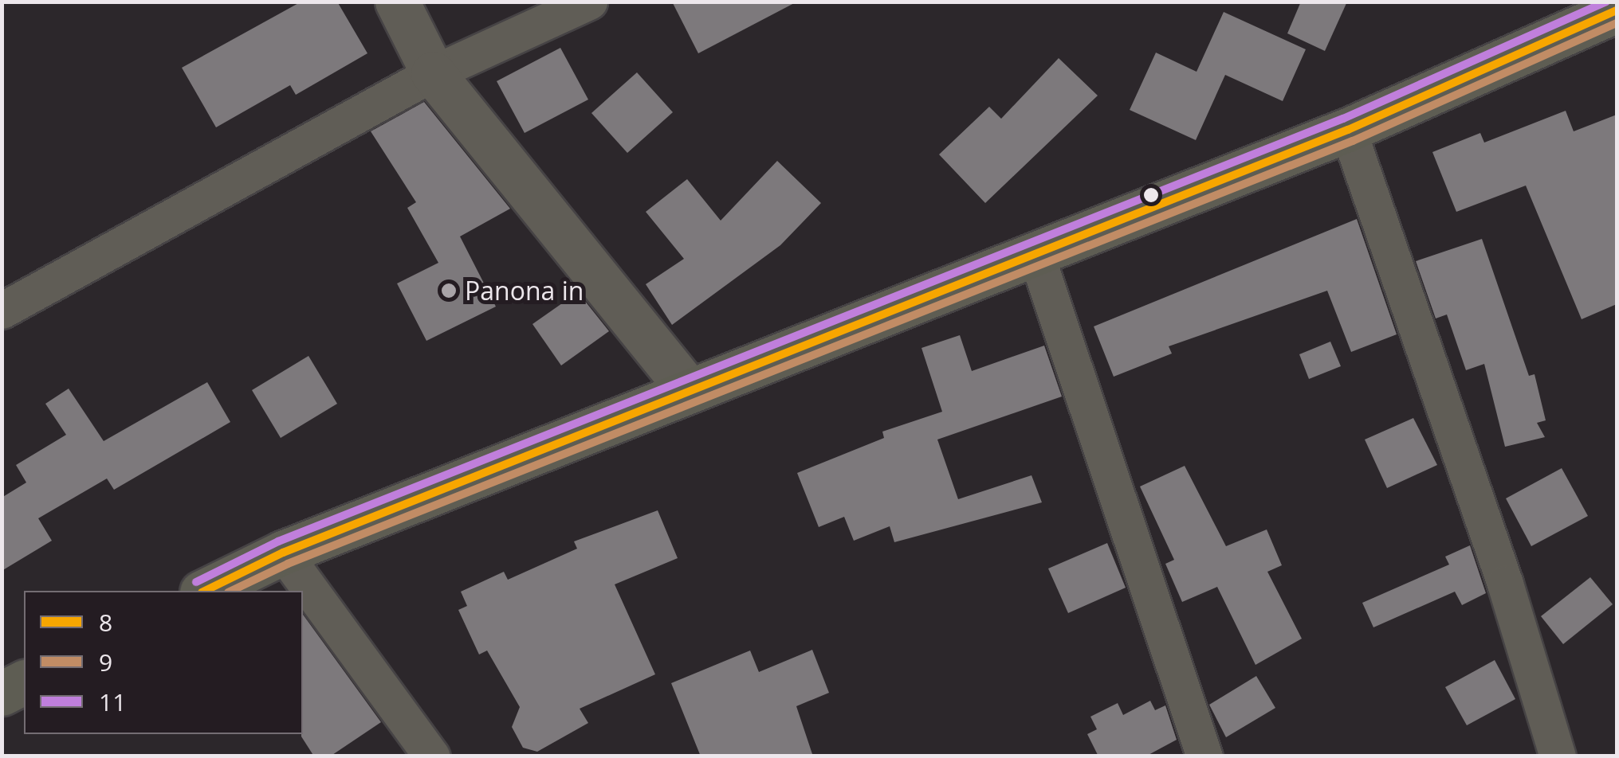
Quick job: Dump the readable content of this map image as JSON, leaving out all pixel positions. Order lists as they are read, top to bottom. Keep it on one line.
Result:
{"places":["Panona in"],"lines":["transit line 11","transit line 8","transit line 9"],"legend":["8","9","11"]}
